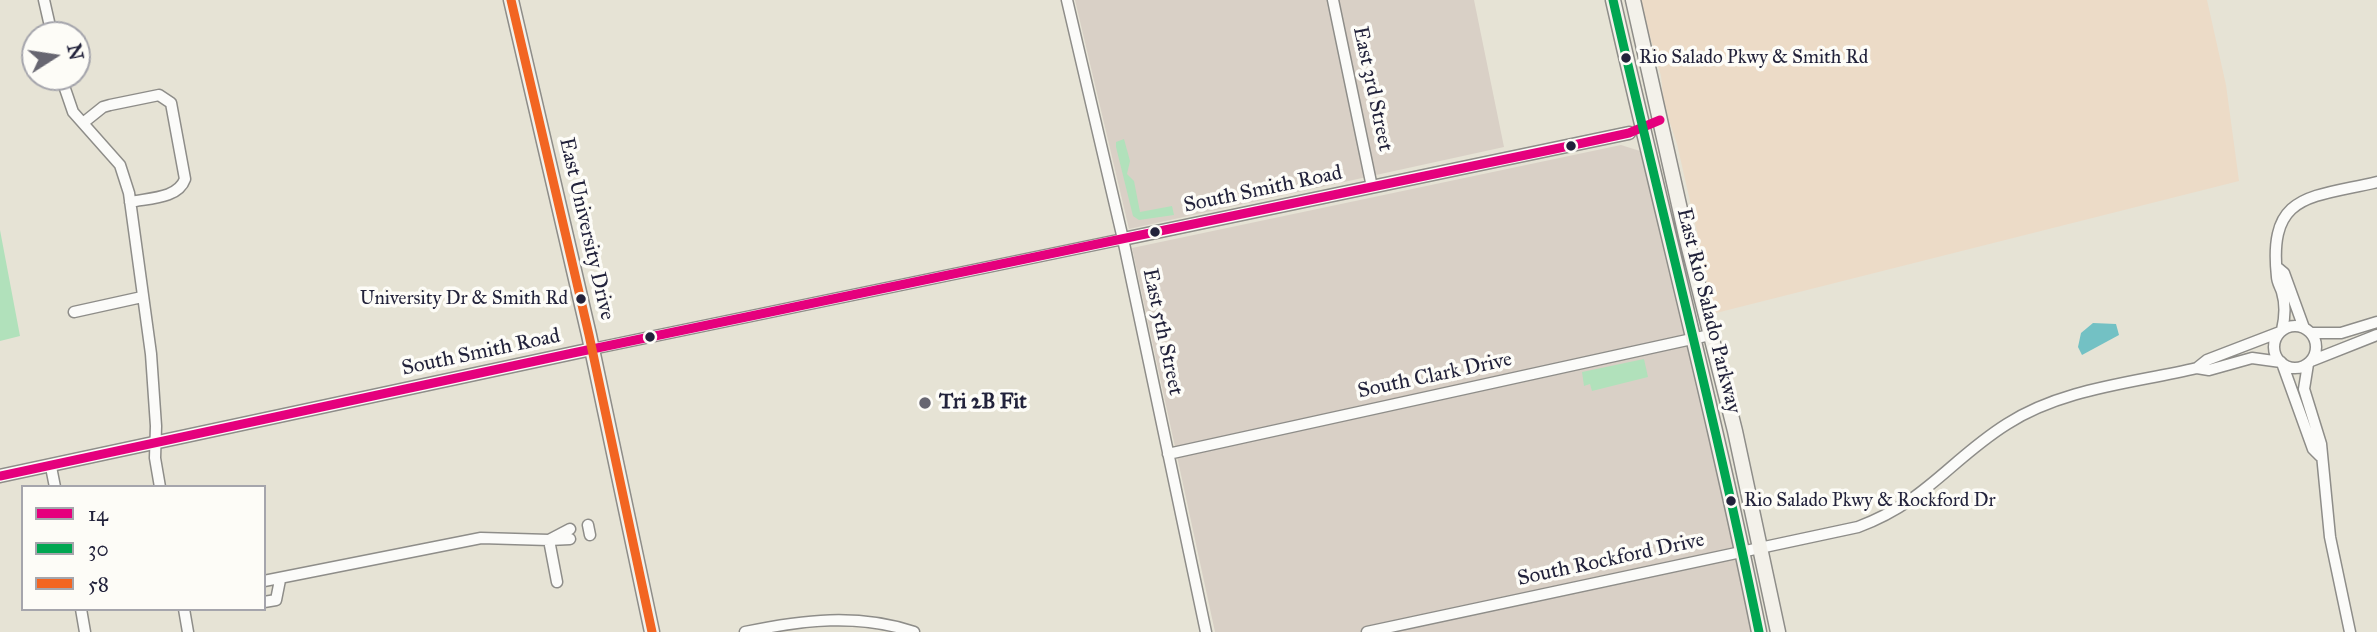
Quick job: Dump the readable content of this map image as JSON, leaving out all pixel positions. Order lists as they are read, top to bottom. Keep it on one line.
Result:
{"streets":{"main road":["East University Drive","East Rio Salado Parkway"],"street":["East 3rd Street","South Smith Road","East 5th Street","South Clark Drive","South Rockford Drive"]},"crossings":[["East 3rd Street","South Smith Road"],["South Smith Road","East University Drive"],["South Smith Road","East Rio Salado Parkway"],["South Smith Road","East 5th Street"],["East Rio Salado Parkway","South Clark Drive"],["East Rio Salado Parkway","South Rockford Drive"],["East 5th Street","South Clark Drive"]],"places":["Rio Salado Pkwy & Smith Rd","University Dr & Smith Rd","Tri 2B Fit","Rio Salado Pkwy & Rockford Dr"],"lines":["transit line 30","transit line 58","transit line 14"],"legend":["14","30","58"],"north":"right"}
